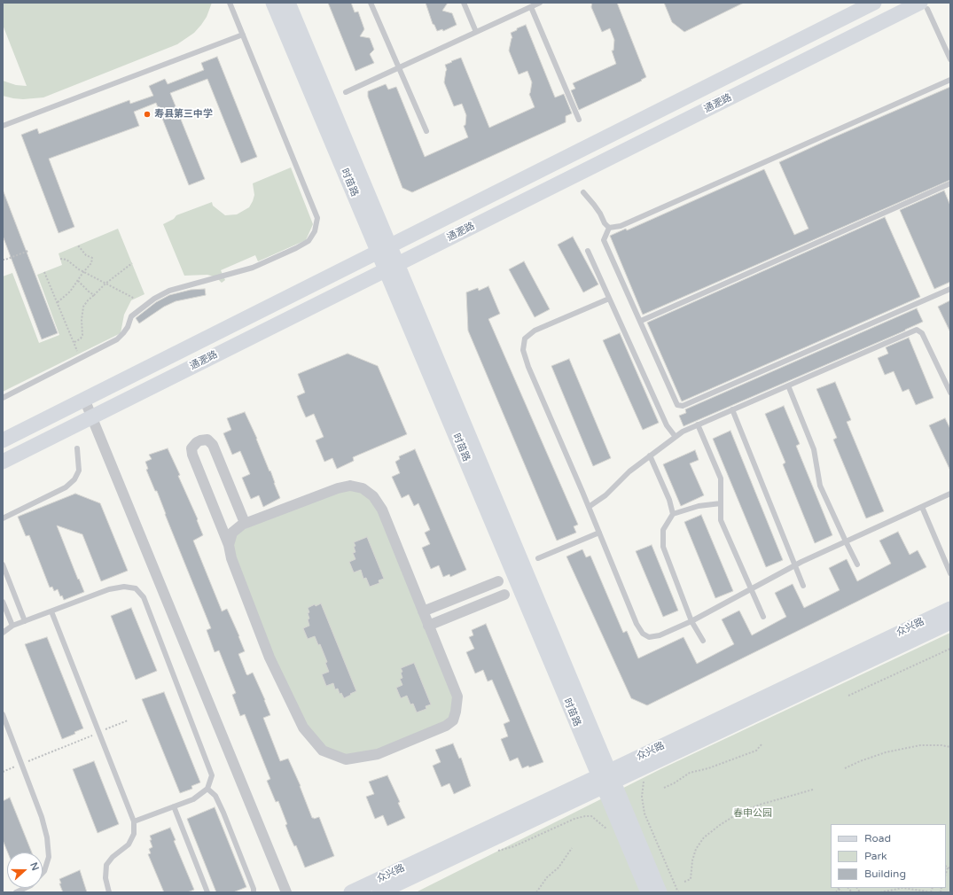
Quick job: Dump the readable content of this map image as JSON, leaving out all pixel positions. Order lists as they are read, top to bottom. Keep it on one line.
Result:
{"streets":{"street":["通淝路","时苗路","众兴路"]},"crossings":[["通淝路","时苗路"],["时苗路","众兴路"]],"parks":["春申公园"],"places":["寿县第三中学"],"legend":["Road","Park","Building"],"north":"right"}
